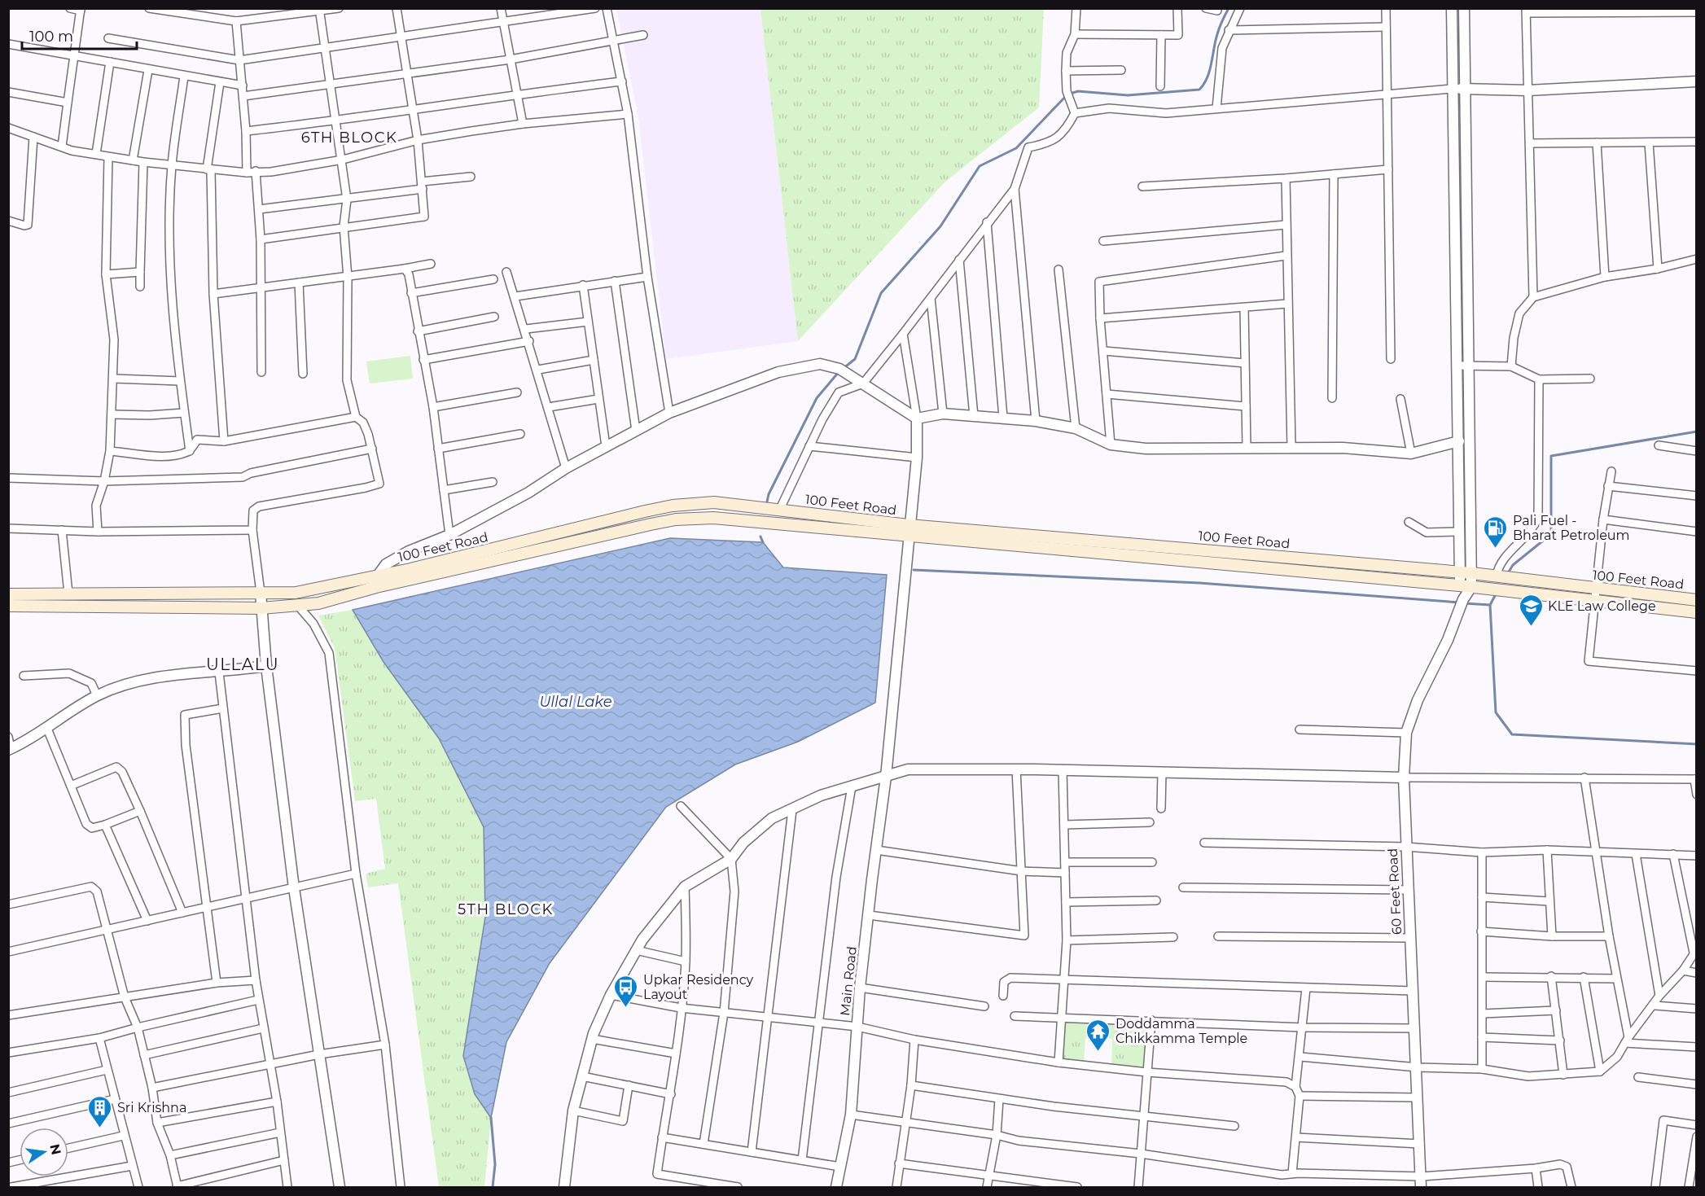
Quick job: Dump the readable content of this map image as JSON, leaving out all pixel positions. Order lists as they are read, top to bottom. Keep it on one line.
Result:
{"streets":{"main road":["100 Feet Road"],"street":["60 Feet Road","Main Road"]},"crossings":[["100 Feet Road","60 Feet Road"],["100 Feet Road","Main Road"]],"districts":["6TH BLOCK","ULLALU","5TH BLOCK"],"water":["Ullal Lake"],"places":{"fuel station":["Pali Fuel - Bharat Petroleum"],"school or university":["KLE Law College"],"bus stop":["Upkar Residency Layout"],"temple":["Doddamma Chikkamma Temple"],"building":["Sri Krishna"]},"scale_bar":"100 m","north":"right"}
